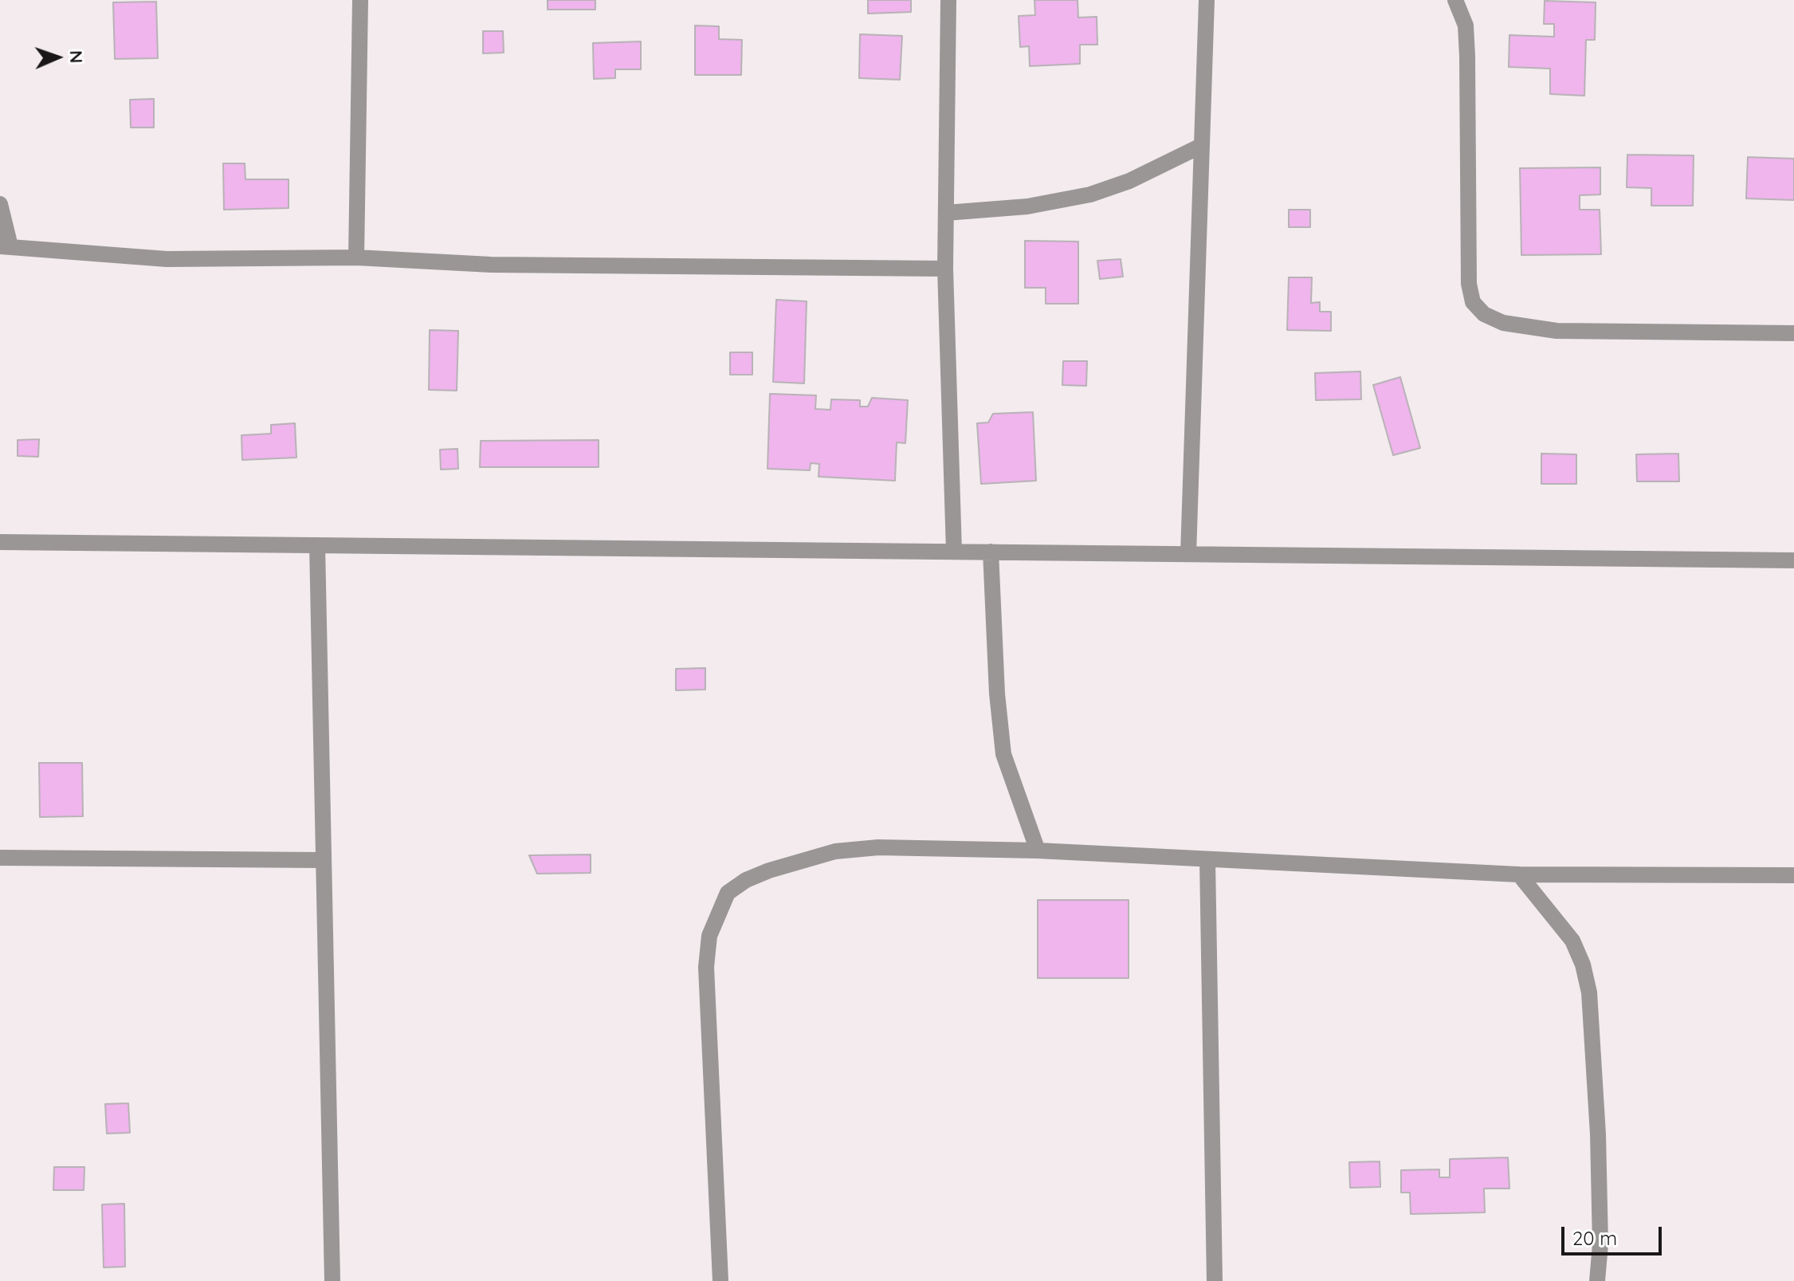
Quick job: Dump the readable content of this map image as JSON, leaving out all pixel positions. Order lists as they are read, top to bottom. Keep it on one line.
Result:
{"scale_bar":"20 m","north":"right"}
